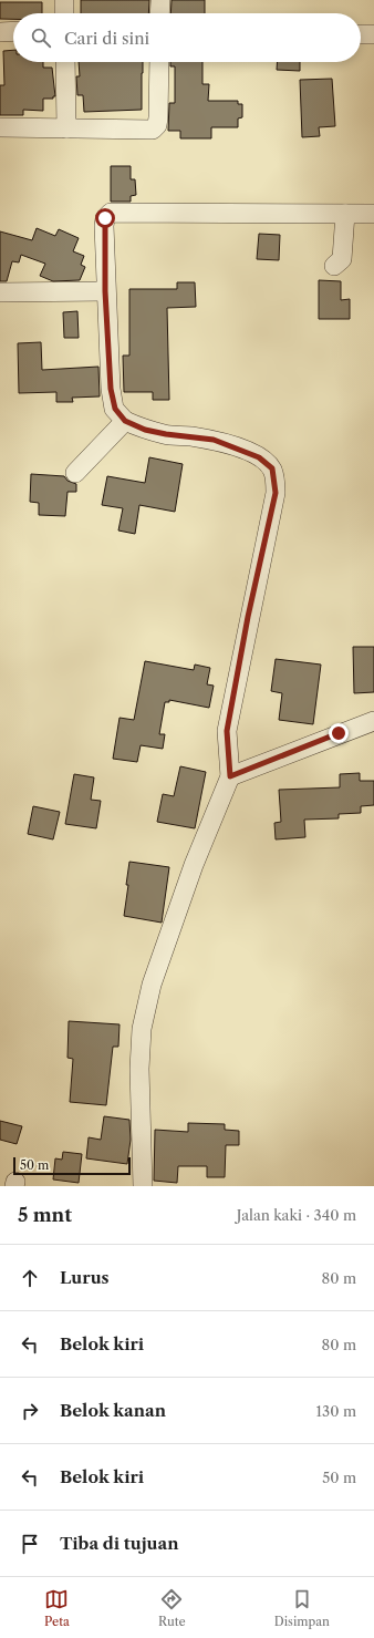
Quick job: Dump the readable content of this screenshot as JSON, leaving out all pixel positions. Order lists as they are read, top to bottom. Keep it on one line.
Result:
{"scale_bar":"50 m","page":{"search":"Cari di sini","scale":"50 m","heading":["5 mnt","Jalan kaki · 340 m"],"list":[["Lurus","80 m"],["Belok kiri","80 m"],["Belok kanan","130 m"],["Belok kiri","50 m"],"Tiba di tujuan"],"nav":["Peta","Rute","Disimpan"]}}
